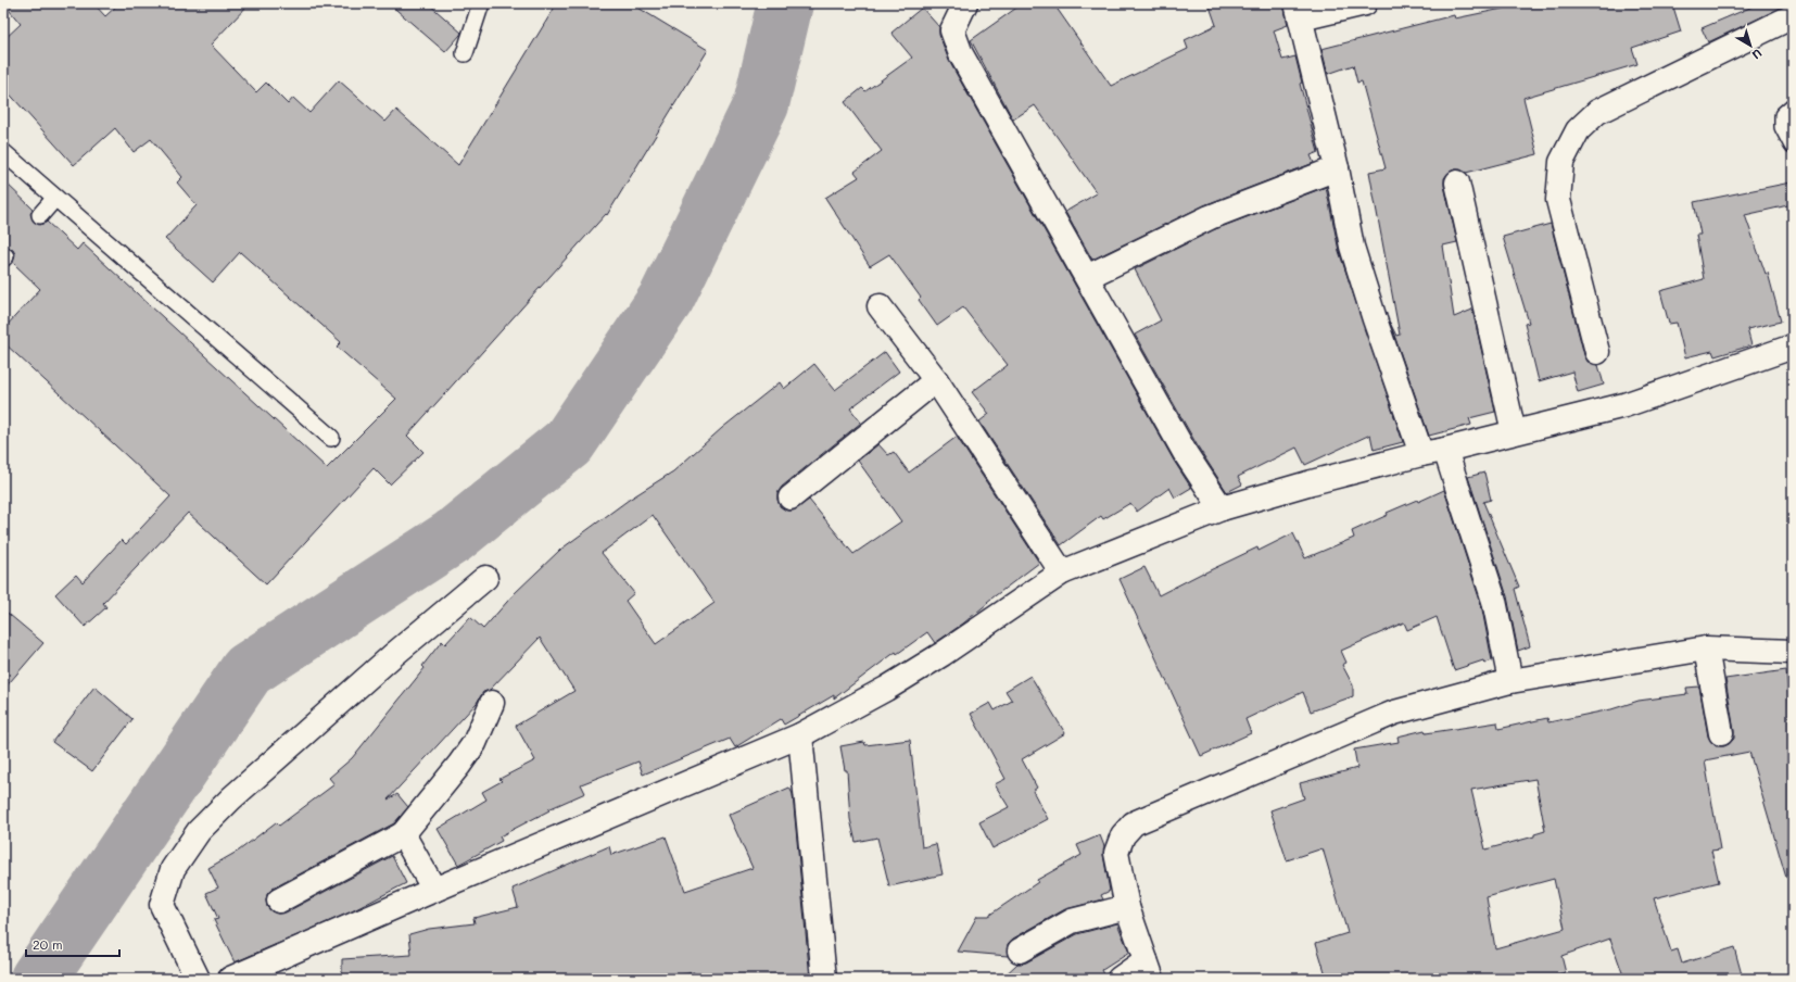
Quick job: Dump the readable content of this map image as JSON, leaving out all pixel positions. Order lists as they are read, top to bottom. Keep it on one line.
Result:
{"scale_bar":"20 m","north":"bottom right"}
